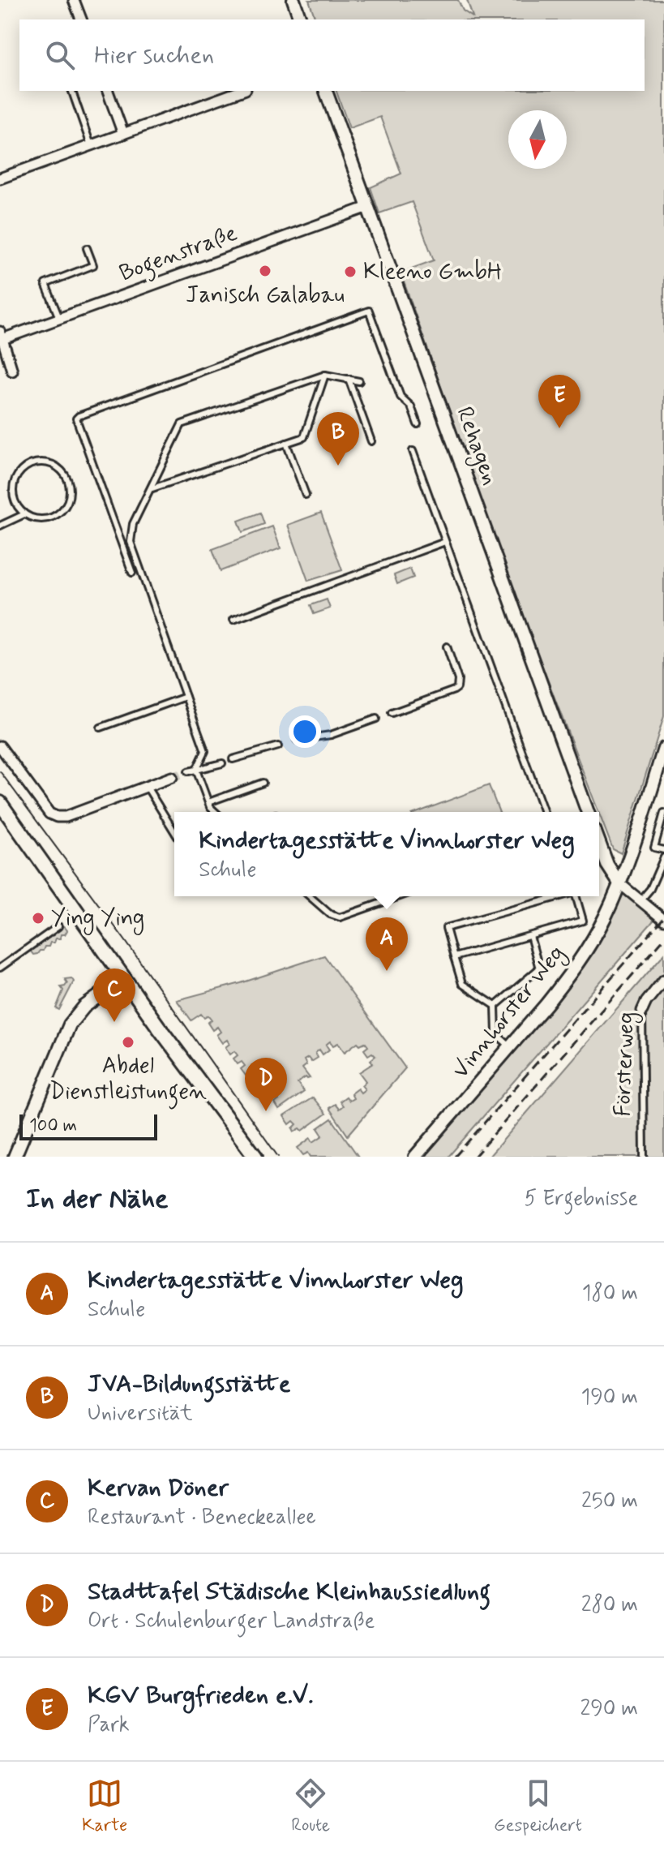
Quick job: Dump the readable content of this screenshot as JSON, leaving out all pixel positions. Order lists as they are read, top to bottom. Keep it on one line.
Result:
{"streets":{"street":["Bogenstraße","Rehagen","Vinnhorster Weg","Försterweg"]},"crossings":[["Bogenstraße","Rehagen"]],"places":["Janisch Galabau","Kleeno GmbH","Ying Ying","Abdel Dienstleistungen"],"scale_bar":"100 m","north":"bottom","page":{"search":"Hier suchen","pins":["E","B","A","C","D"],"popup":["Kindertagesstätte Vinnhorster Weg","Schule"],"scale":"100 m","heading":["In der Nähe","5 Ergebnisse"],"list":[{"mark":"A","name":"Kindertagesstätte Vinnhorster Weg","note":"Schule","value":"180 m"},{"mark":"B","name":"JVA-Bildungsstätte","note":"Universität","value":"190 m"},{"mark":"C","name":"Kervan Döner","note":"Restaurant · Beneckeallee","value":"250 m"},{"mark":"D","name":"Stadttafel Städische Kleinhaussiedlung","note":"Ort · Schulenburger Landstraße","value":"280 m"},{"mark":"E","name":"KGV Burgfrieden e.V.","note":"Park","value":"290 m"}],"nav":["Karte","Route","Gespeichert"]}}
